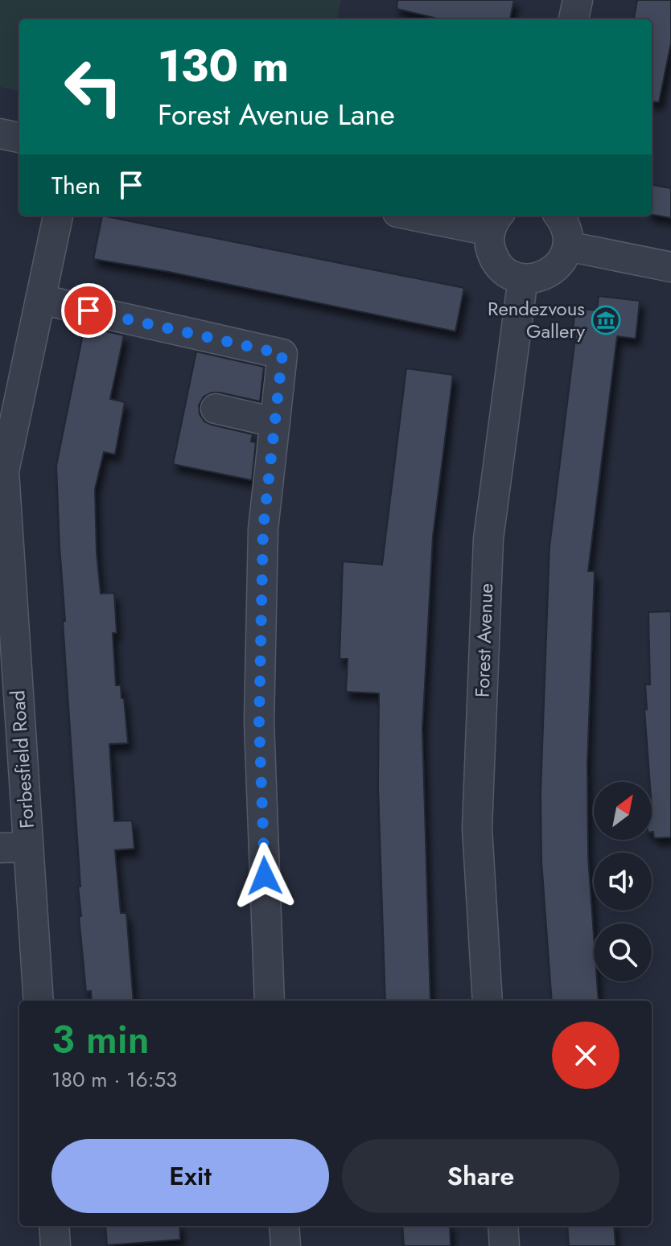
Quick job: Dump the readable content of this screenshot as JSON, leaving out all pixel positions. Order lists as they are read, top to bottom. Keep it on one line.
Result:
{"streets":{"street":["Forest Avenue","Forbesfield Road"]},"places":{"museum":["Rendezvous Gallery"]},"north":"top right","page":{"turn":["130 m","Forest Avenue Lane"],"then":"Then","heading":["3 min","180 m · 16:53"],"buttons":["Exit","Share"]}}
